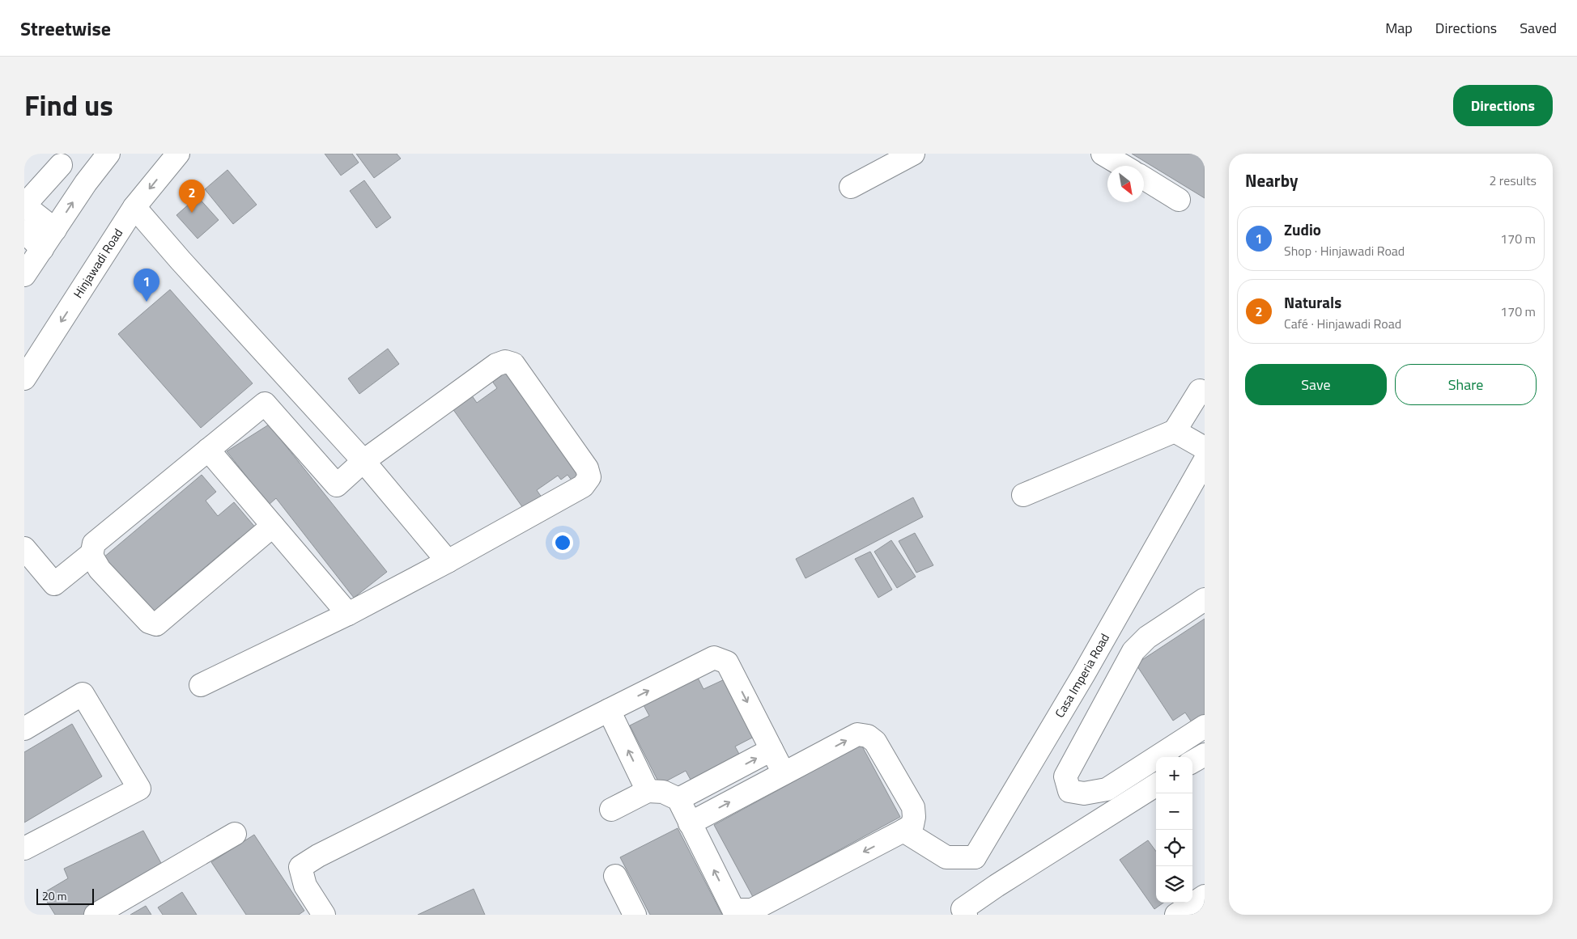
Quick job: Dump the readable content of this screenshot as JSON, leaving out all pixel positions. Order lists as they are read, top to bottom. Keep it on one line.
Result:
{"streets":{"street":["Hinjawadi Road","Casa Imperia Road"]},"scale_bar":"20 m","north":"bottom right","page":{"header":"Streetwise","nav":["Map","Directions","Saved"],"title":"Find us","buttons":["Directions",["Save","Share"]],"heading":["Nearby","2 results"],"pins":["2","1"],"list":[{"mark":"1","name":"Zudio","note":"Shop · Hinjawadi Road","value":"170 m"},{"mark":"2","name":"Naturals","note":"Café · Hinjawadi Road","value":"170 m"}],"map_buttons":["+","−"],"scale":"20 m"}}
